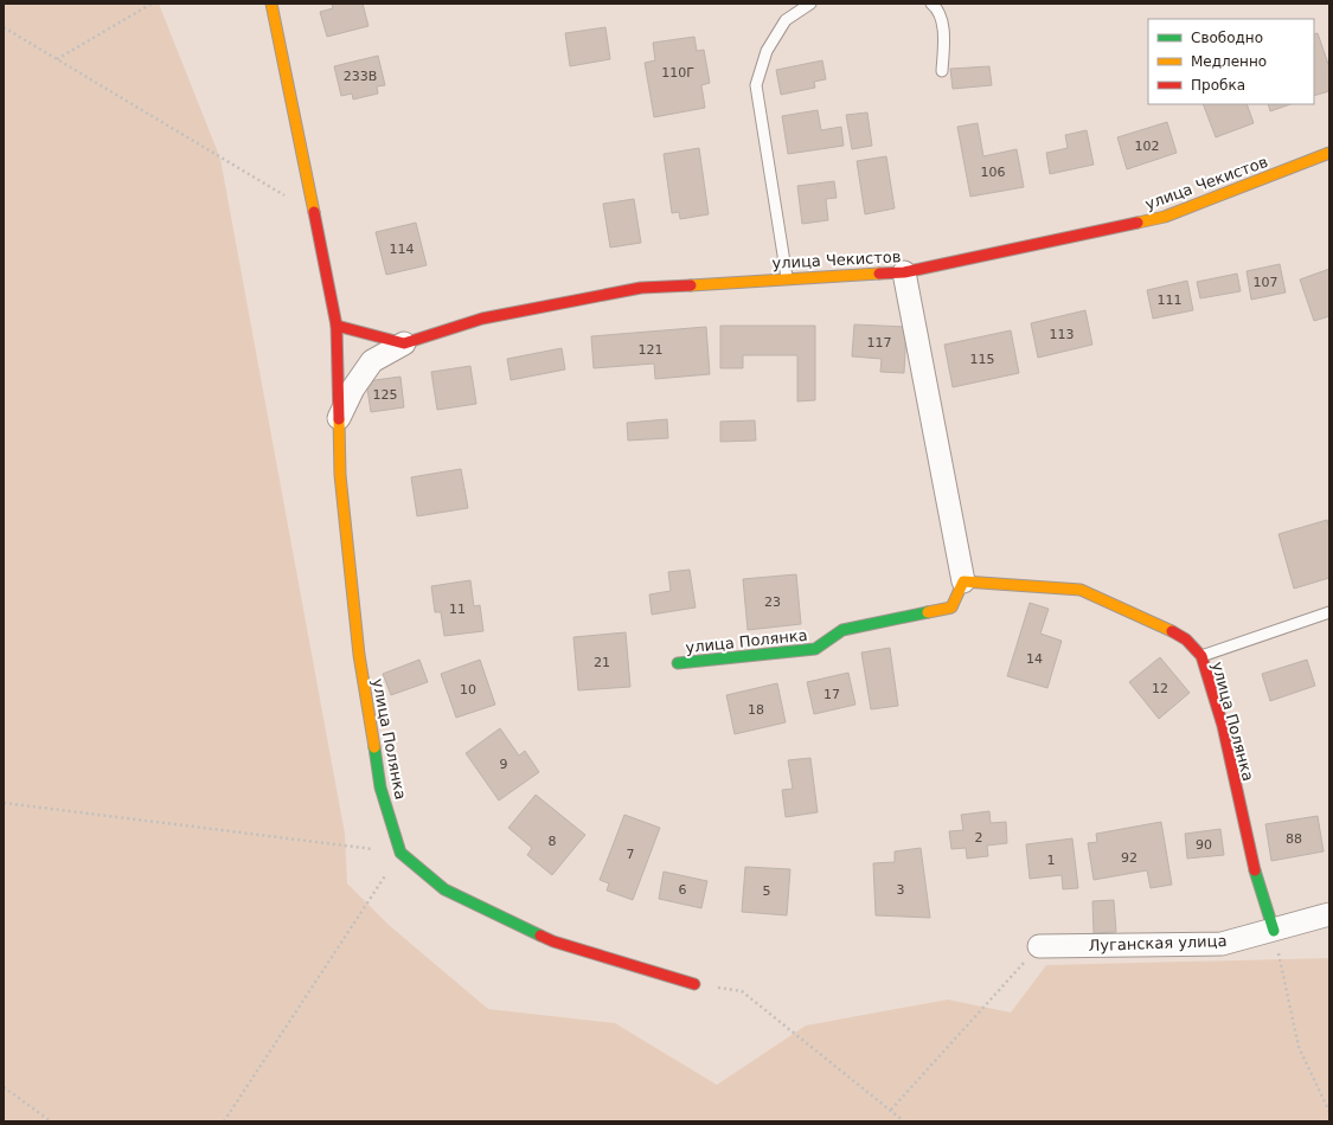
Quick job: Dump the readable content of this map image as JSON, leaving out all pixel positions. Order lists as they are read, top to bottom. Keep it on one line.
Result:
{"streets":{"street":["улица Чекистов","улица Полянка","Луганская улица"]},"crossings":[["улица Полянка","Луганская улица"]],"house_numbers":["110Г","233В","102","106","114","107","111","113","117","121","115","125","23","11","14","21","12","10","17","18","9","2","88","8","90","7","92","1","6","3","5"],"legend":["Свободно","Медленно","Пробка"]}
